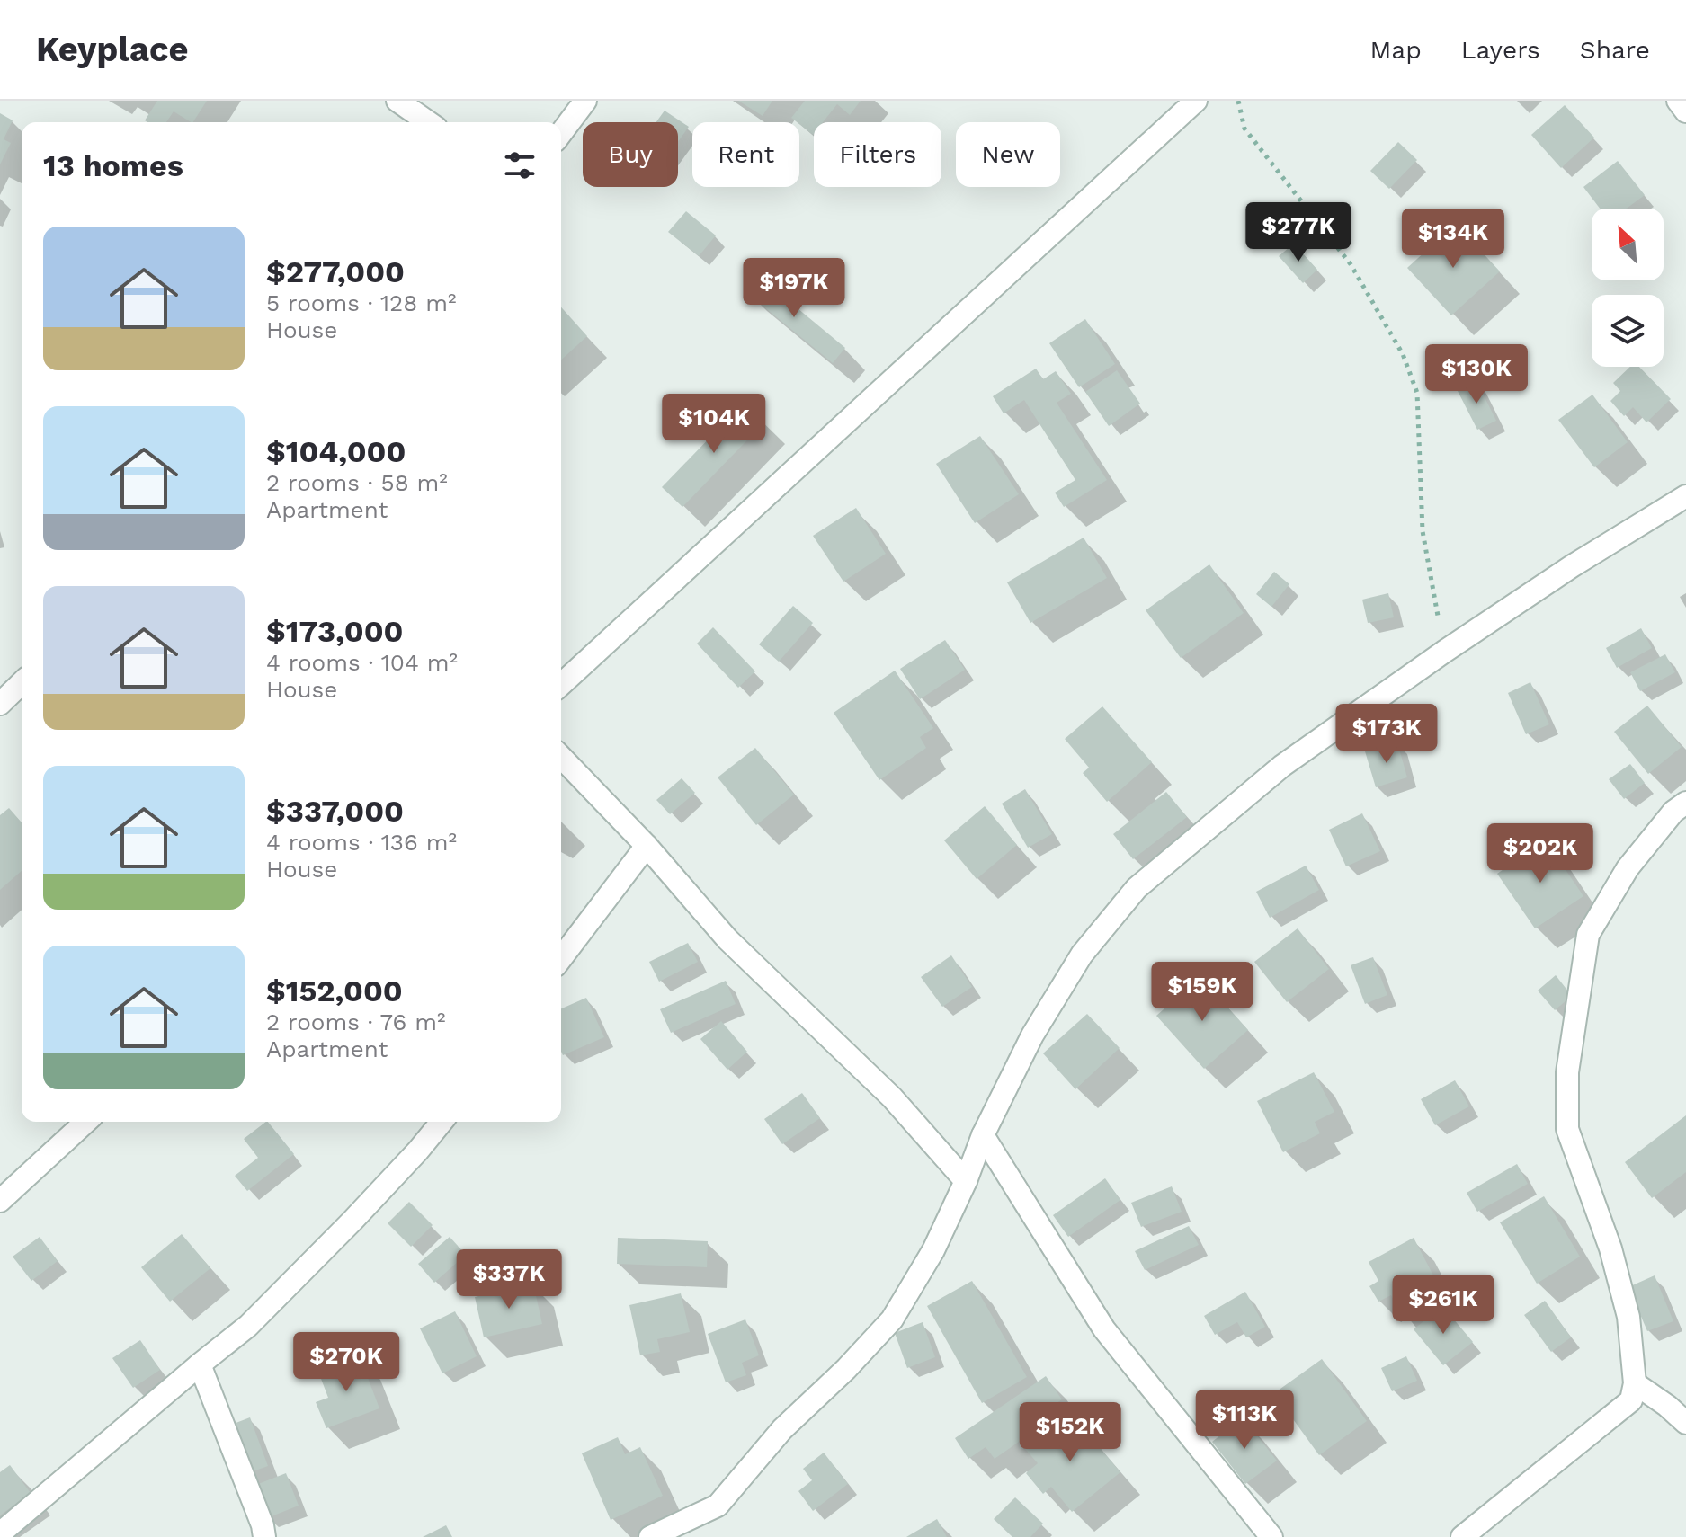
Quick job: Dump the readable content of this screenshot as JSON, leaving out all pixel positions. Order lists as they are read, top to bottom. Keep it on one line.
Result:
{"north":"top left","page":{"header":"Keyplace","nav":["Map","Layers","Share"],"chip":["Buy","Rent","Filters","New"],"heading":"13 homes","price":["$277K","$134K","$197K","$130K","$104K","$173K","$202K","$159K","$337K","$261K","$270K","$113K","$152K"],"list":[{"name":"$277,000","note":"5 rooms · 128 m² · House"},{"name":"$104,000","note":"2 rooms · 58 m² · Apartment"},{"name":"$173,000","note":"4 rooms · 104 m² · House"},{"name":"$337,000","note":"4 rooms · 136 m² · House"},{"name":"$152,000","note":"2 rooms · 76 m² · Apartment"}]}}
